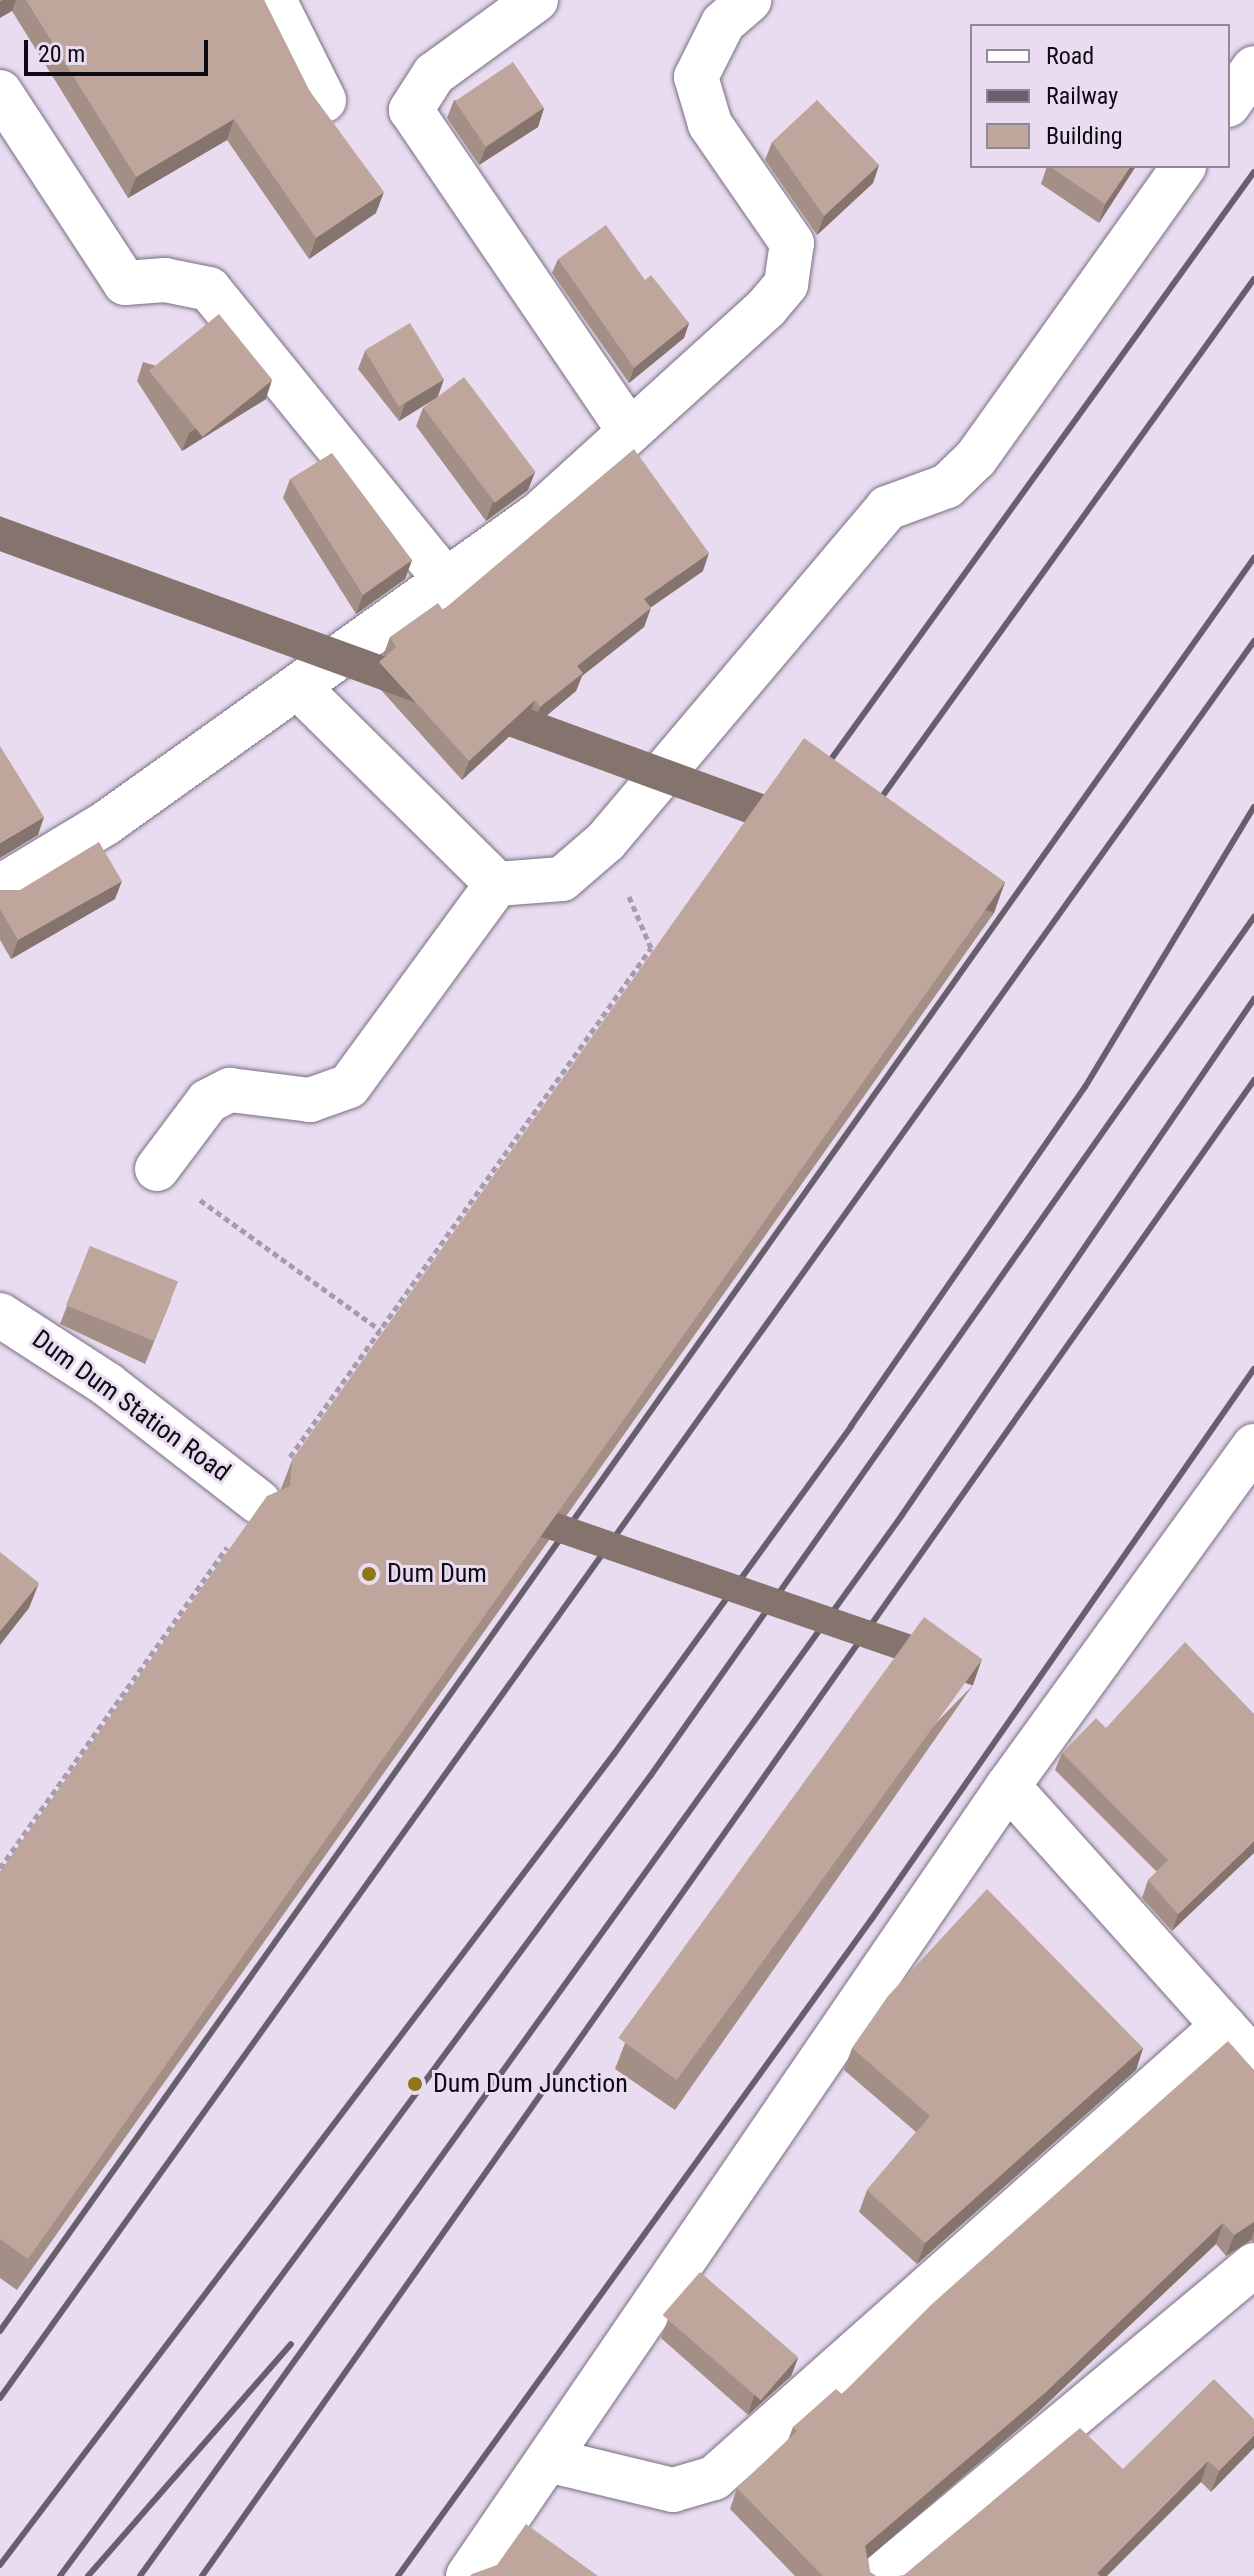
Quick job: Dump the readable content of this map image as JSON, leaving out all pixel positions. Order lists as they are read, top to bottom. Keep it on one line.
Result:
{"streets":{"street":["Dum Dum Station Road"]},"places":["Dum Dum","Dum Dum Junction"],"legend":["Road","Railway","Building"],"scale_bar":"20 m"}
